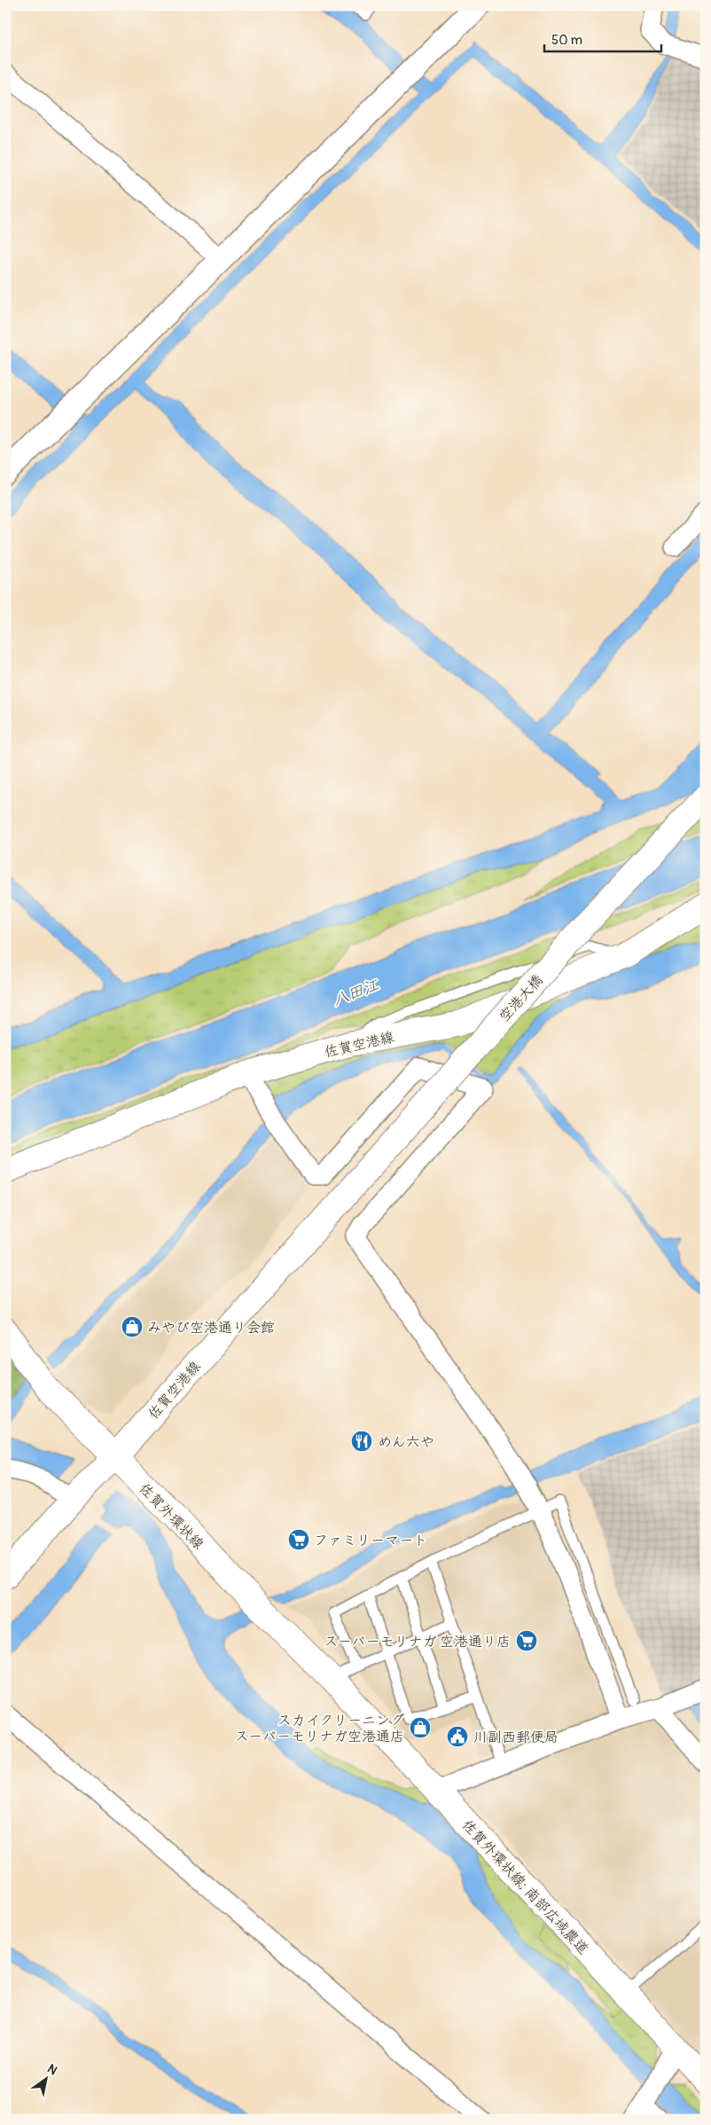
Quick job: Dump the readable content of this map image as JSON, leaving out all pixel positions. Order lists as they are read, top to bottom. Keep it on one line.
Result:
{"streets":{"main road":["空港大橋","佐賀空港線","佐賀外環状線","佐賀外環状線; 南部広域農道"]},"crossings":[["空港大橋","佐賀空港線"],["佐賀空港線","佐賀外環状線"],["佐賀外環状線","佐賀外環状線; 南部広域農道"]],"water":["八田江"],"places":{"shop":["みやび空港通り会館","スカイクリーニング スーパーモリナガ空港通店"],"restaurant":["めん六や"],"supermarket":["ファミリーマート","スーパーモリナガ 空港通り店"],"public building":["川副西郵便局"]},"scale_bar":"50 m","north":"top right"}
